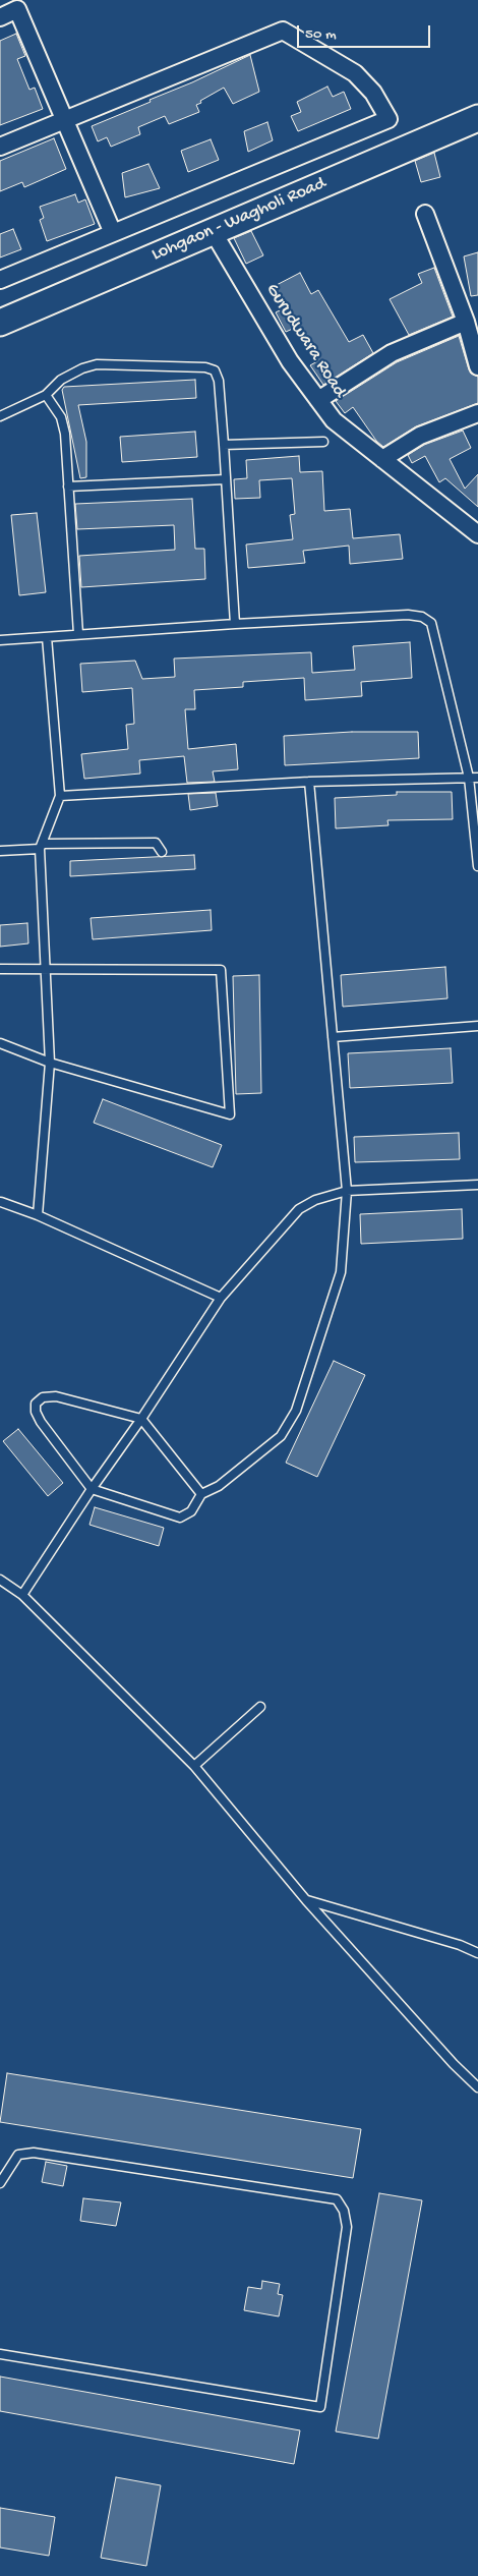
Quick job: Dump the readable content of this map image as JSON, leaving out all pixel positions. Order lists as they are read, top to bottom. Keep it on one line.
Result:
{"streets":{"main road":["Lohgaon - Wagholi Road"],"street":["Gurudwara Road"]},"crossings":[["Lohgaon - Wagholi Road","Gurudwara Road"]],"scale_bar":"50 m"}
